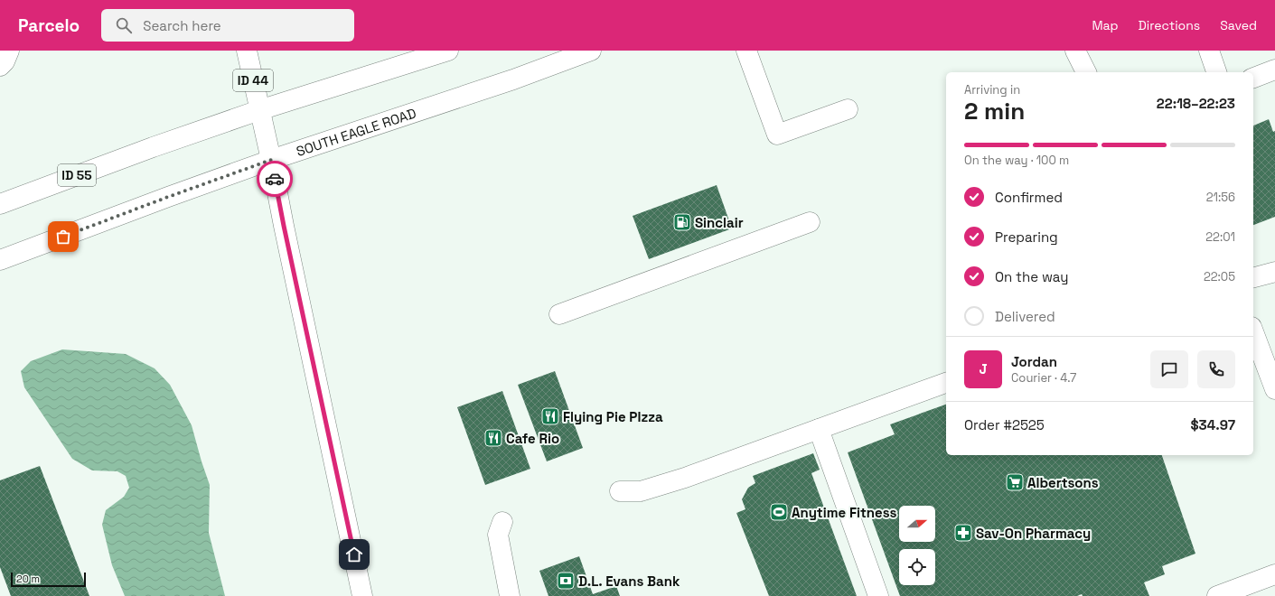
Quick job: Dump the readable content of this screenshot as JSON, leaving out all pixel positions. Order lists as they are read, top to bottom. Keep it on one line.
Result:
{"streets":{"main road":["ID 44","SOUTH EAGLE ROAD","ID 55"]},"crossings":[["ID 44","SOUTH EAGLE ROAD"],["ID 44","ID 55"]],"places":{"fuel station":["Sinclair"],"restaurant":["Flying Pie PIzza","Cafe Rio"],"supermarket":["Albertsons"],"sports":["Anytime Fitness"],"pharmacy":["Sav-On Pharmacy"],"bank":["D.L. Evans Bank"]},"scale_bar":"20 m","north":"right","page":{"header":"Parcelo","search":"Search here","nav":["Map","Directions","Saved"],"heading":["2 min","Arriving in","22:18–22:23"],"panel":["Jordan","Courier · 4.7","Order #2525","$34.97"],"bar":"On the way · 100 m","list":[["Confirmed","21:56"],["Preparing","22:01"],["On the way","22:05"],"Delivered"],"round":"J","scale":"20 m"}}
